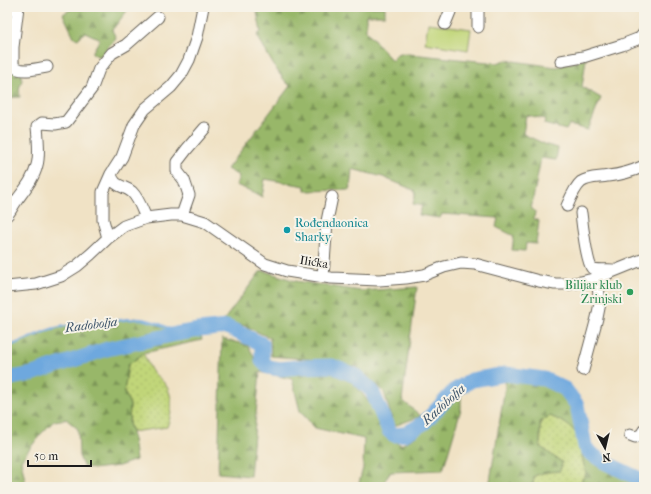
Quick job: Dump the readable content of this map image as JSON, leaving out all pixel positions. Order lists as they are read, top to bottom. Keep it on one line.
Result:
{"streets":{"street":["Ilićka"]},"water":["Radobolja"],"places":["Rođendaonica Sharky","Bilijar klub Zrinjski"],"scale_bar":"50 m","north":"bottom"}
